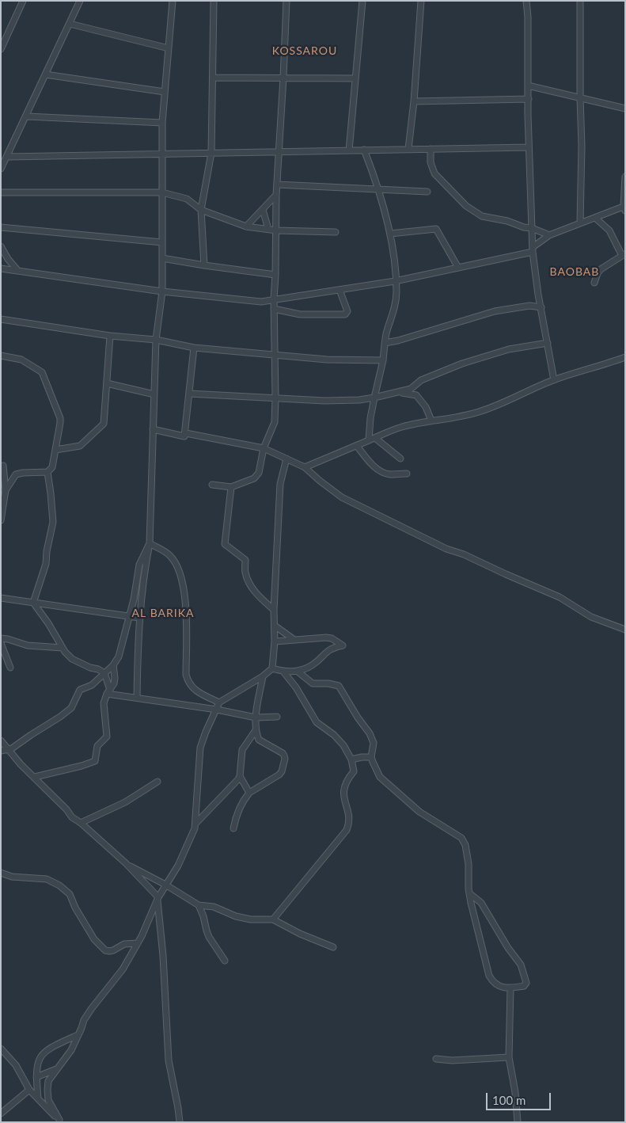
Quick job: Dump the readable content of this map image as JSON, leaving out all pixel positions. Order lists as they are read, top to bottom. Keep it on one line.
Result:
{"districts":["KOSSAROU","BAOBAB","AL BARIKA"],"scale_bar":"100 m"}
